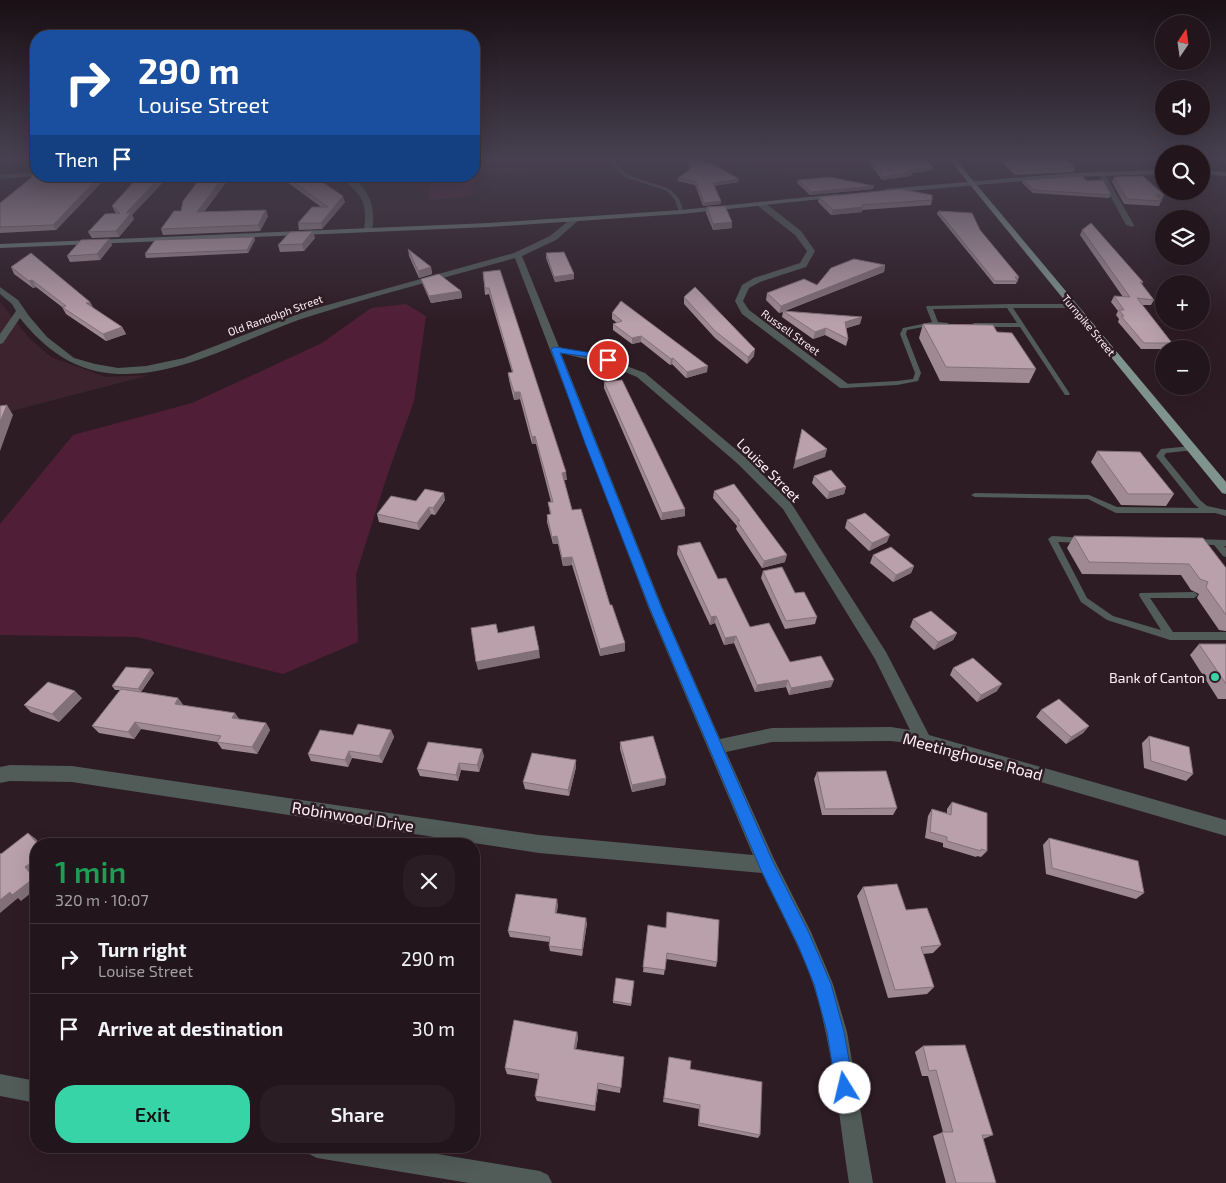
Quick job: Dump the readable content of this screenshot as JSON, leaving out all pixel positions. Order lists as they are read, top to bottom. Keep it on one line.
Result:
{"streets":{"main road":["Turnpike Street"],"street":["Old Randolph Street","Russell Street","Louise Street","Meetinghouse Road","Robinwood Drive"]},"crossings":[["Louise Street","Meetinghouse Road"]],"places":["Bank of Canton"],"north":"top","page":{"map_buttons":["+","−"],"turn":["290 m","Louise Street"],"then":"Then","heading":["1 min","320 m · 10:07"],"list":[{"name":"Turn right","note":"Louise Street","value":"290 m"},{"name":"Arrive at destination","value":"30 m"}],"buttons":["Exit","Share"]}}
